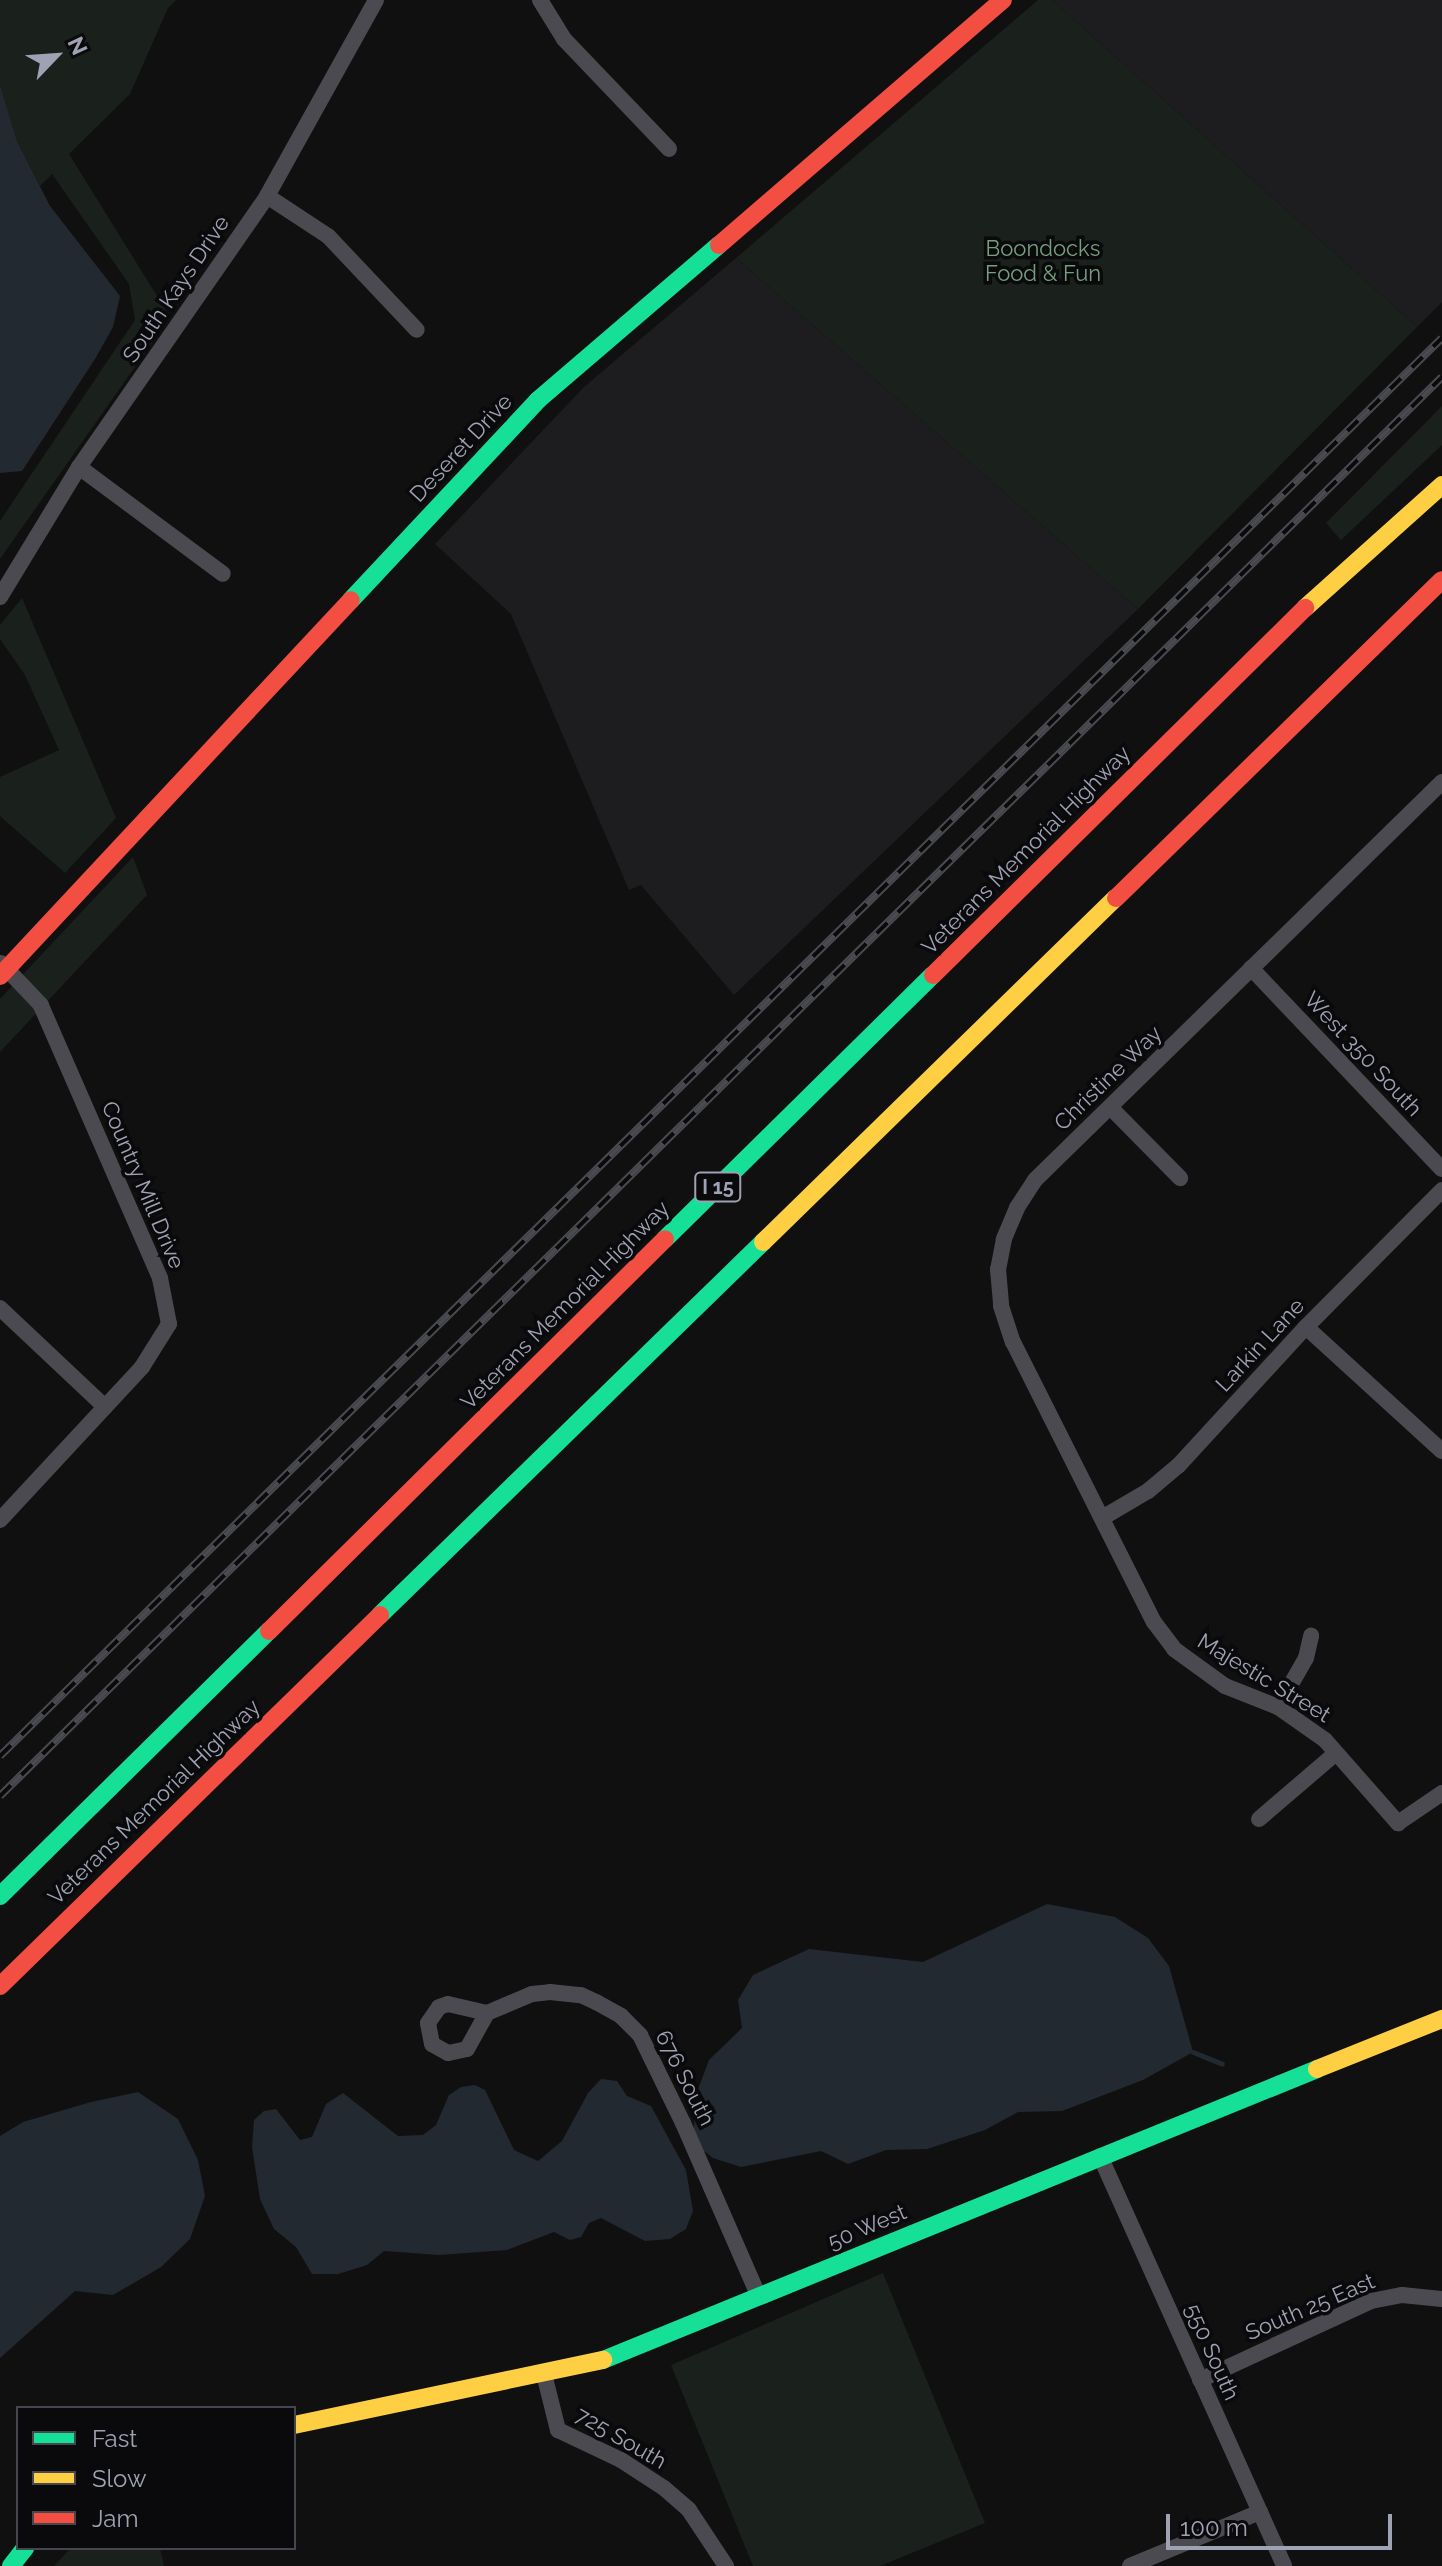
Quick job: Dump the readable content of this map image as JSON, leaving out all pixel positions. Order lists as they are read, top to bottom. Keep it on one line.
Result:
{"streets":{"main road":["Deseret Drive","Veterans Memorial Highway","I 15","50 West"],"street":["South Kays Drive","West 350 South","Christine Way","Country Mill Drive","Larkin Lane","Majestic Street","676 South","South 25 East","550 South","725 South"]},"crossings":[["Deseret Drive","Country Mill Drive"],["West 350 South","Christine Way"],["Christine Way","Majestic Street"],["Larkin Lane","Majestic Street"],["676 South","50 West"],["50 West","550 South"],["50 West","725 South"],["South 25 East","550 South"]],"parks":["Boondocks Food & Fun"],"legend":["Fast","Slow","Jam"],"scale_bar":"100 m","north":"top right"}
